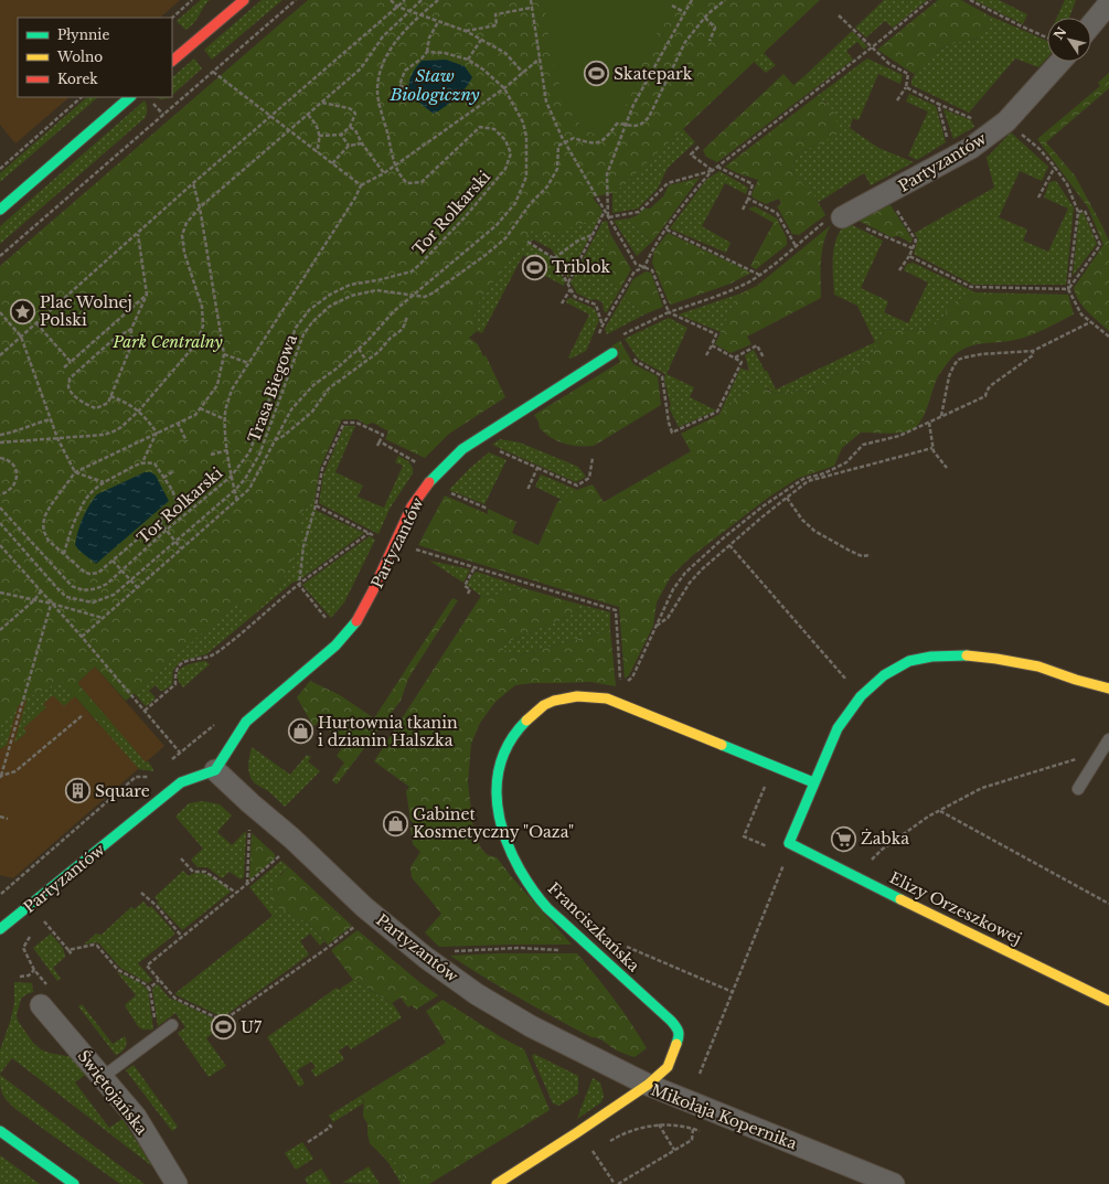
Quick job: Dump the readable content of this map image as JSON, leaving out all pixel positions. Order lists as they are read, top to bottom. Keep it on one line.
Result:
{"streets":{"street":["Partyzantów","Elizy Orzeszkowej","Franciszkańska","Świętojańska","Mikołaja Kopernika"],"path":["Tor Rolkarski","Trasa Biegowa"]},"crossings":[["Partyzantów","Franciszkańska"],["Partyzantów","Mikołaja Kopernika"],["Elizy Orzeszkowej","Franciszkańska"],["Franciszkańska","Mikołaja Kopernika"]],"water":["Staw Biologiczny"],"parks":["Park Centralny"],"places":{"sports":["Skatepark","Triblok","U7"],"place":["Plac Wolnej Polski"],"shop":["Hurtownia tkanin i dzianin Halszka","Gabinet Kosmetyczny \"Oaza\""],"building":["Square"],"supermarket":["Żabka"]},"legend":["Płynnie","Wolno","Korek"],"north":"top left"}
